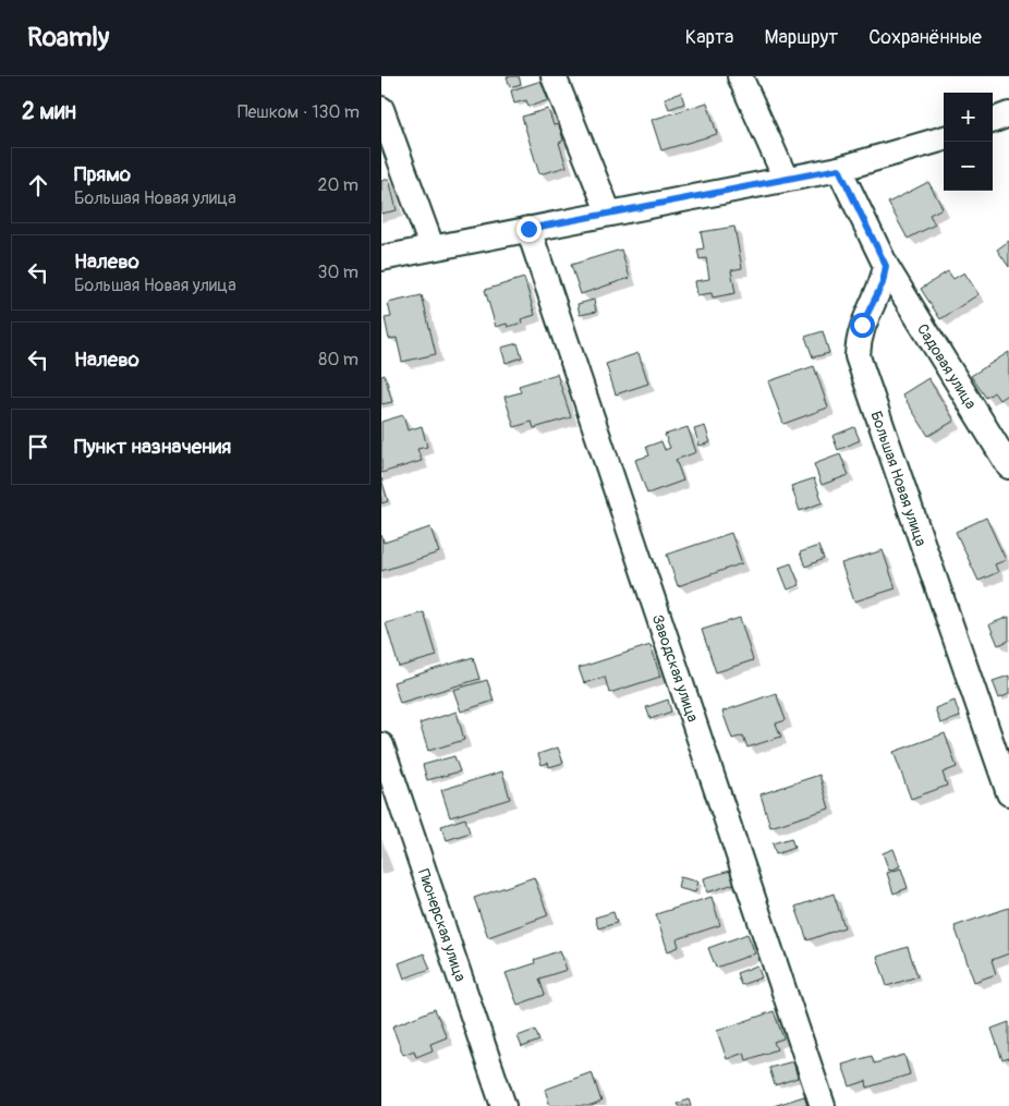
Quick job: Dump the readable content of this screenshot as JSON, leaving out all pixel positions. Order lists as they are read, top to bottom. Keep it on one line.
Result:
{"streets":{"street":["Садовая улица","Большая Новая улица","Заводская улица","Пионерская улица"]},"crossings":[["Садовая улица","Большая Новая улица"]],"page":{"header":"Roamly","nav":["Карта","Маршрут","Сохранённые"],"heading":["2 мин","Пешком · 130 m"],"map_buttons":["+","−"],"list":[["Прямо","Большая Новая улица","20 m"],["Налево","Большая Новая улица","30 m"],["Налево","80 m"],"Пункт назначения"]}}
